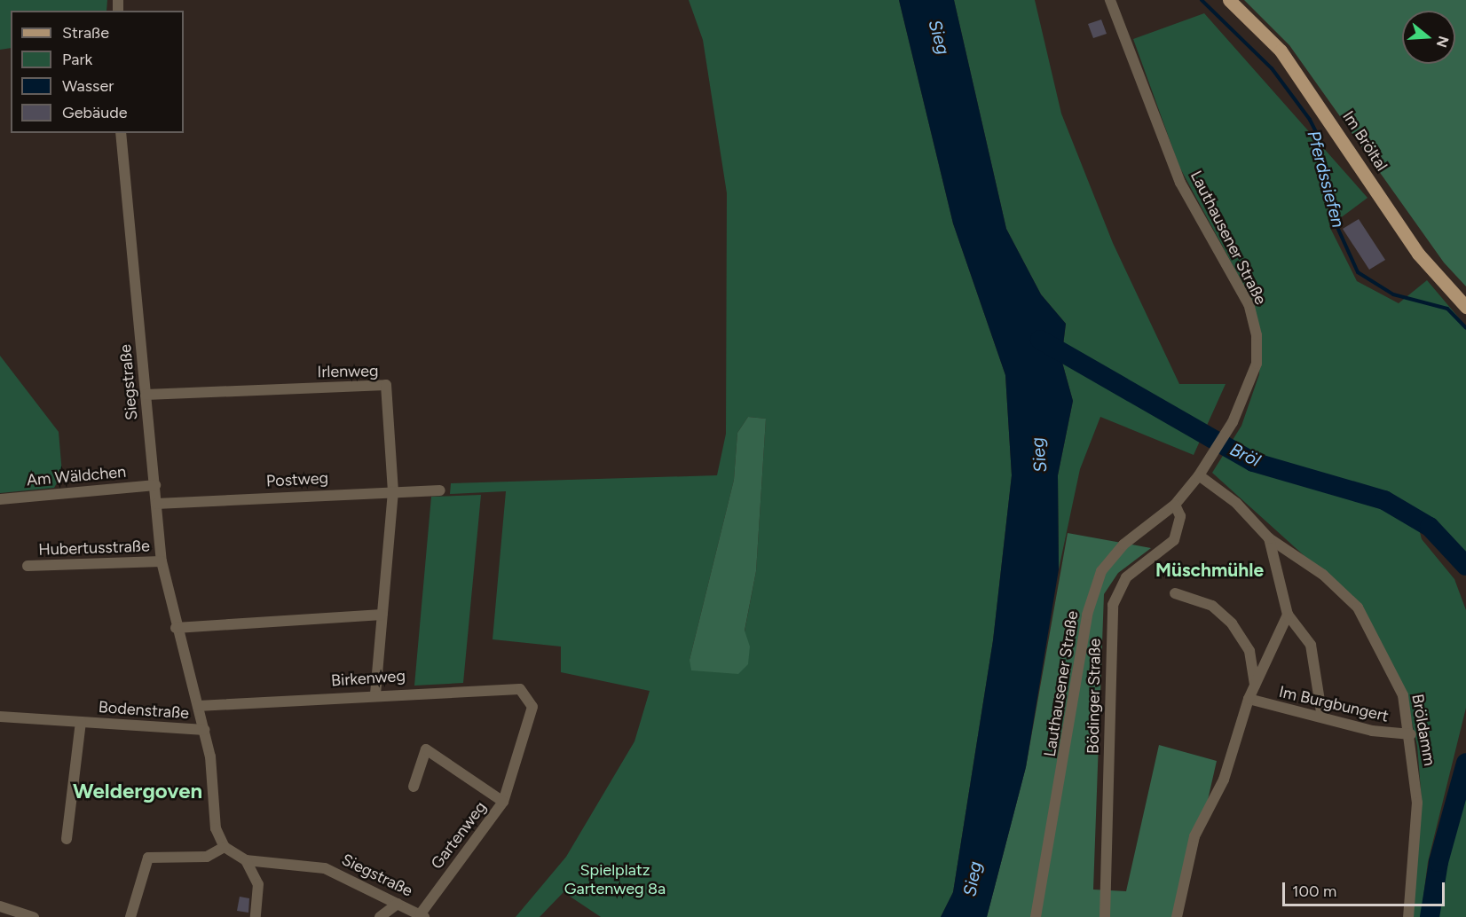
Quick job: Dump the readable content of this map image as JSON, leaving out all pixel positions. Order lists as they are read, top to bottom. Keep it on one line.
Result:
{"streets":{"main road":["Im Bröltal"],"street":["Lauthausener Straße","Irlenweg","Siegstraße","Am Wäldchen","Postweg","Hubertusstraße","Birkenweg","Bödinger Straße","Im Burgbungert","Bodenstraße","Bröldamm","Gartenweg"]},"crossings":[["Lauthausener Straße","Bödinger Straße"],["Lauthausener Straße","Bröldamm"],["Irlenweg","Siegstraße"],["Irlenweg","Postweg"],["Irlenweg","Birkenweg"],["Siegstraße","Am Wäldchen"],["Siegstraße","Postweg"],["Siegstraße","Hubertusstraße"],["Siegstraße","Birkenweg"],["Siegstraße","Bodenstraße"],["Siegstraße","Gartenweg"],["Birkenweg","Gartenweg"],["Im Burgbungert","Bröldamm"]],"districts":["Müschmühle","Weldergoven"],"water":["Sieg","Pferdssiefen","Bröl"],"parks":["Spielplatz Gartenweg 8a"],"legend":["Straße","Park","Wasser","Gebäude"],"scale_bar":"100 m","north":"right"}
